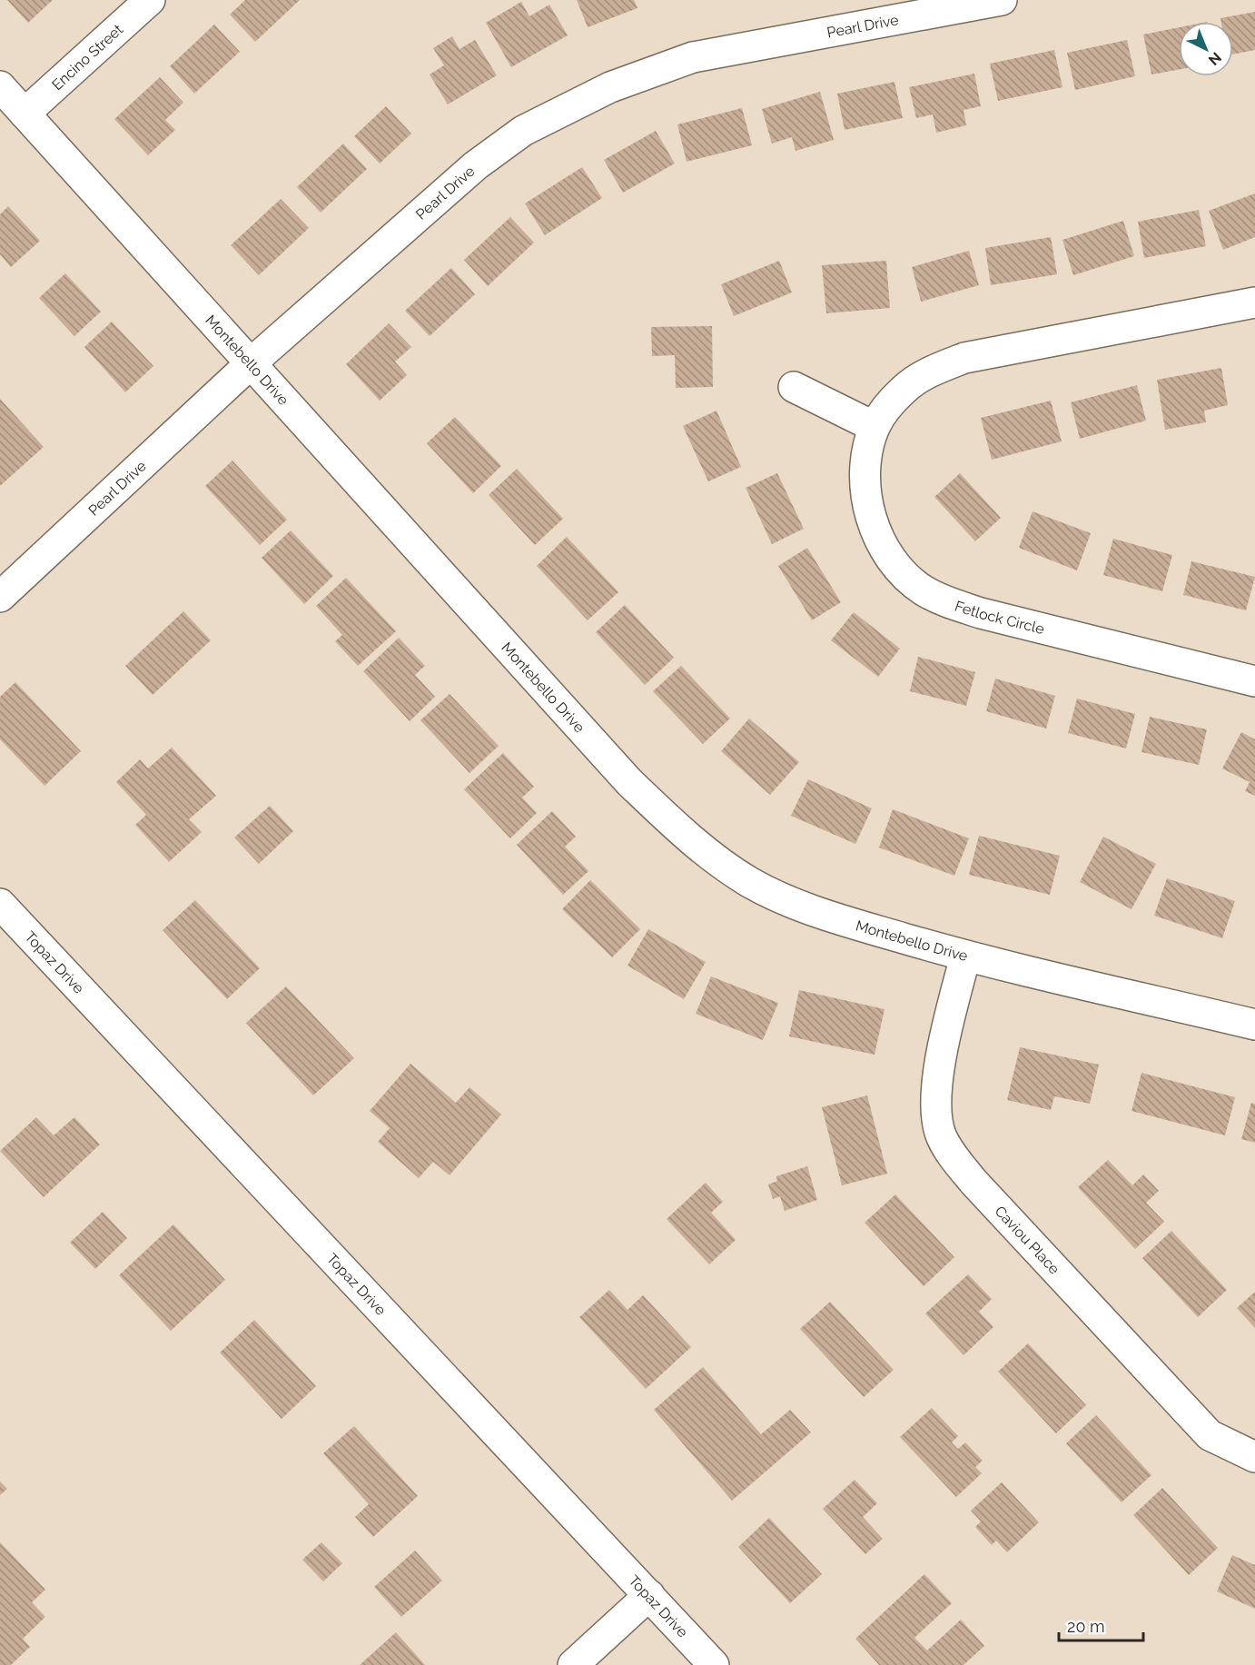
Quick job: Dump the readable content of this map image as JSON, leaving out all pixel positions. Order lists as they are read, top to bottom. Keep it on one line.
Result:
{"streets":{"street":["Pearl Drive","Encino Street","Montebello Drive","Fetlock Circle","Topaz Drive","Caviou Place"]},"crossings":[["Pearl Drive","Montebello Drive"],["Encino Street","Montebello Drive"],["Montebello Drive","Caviou Place"]],"scale_bar":"20 m","north":"bottom right"}
